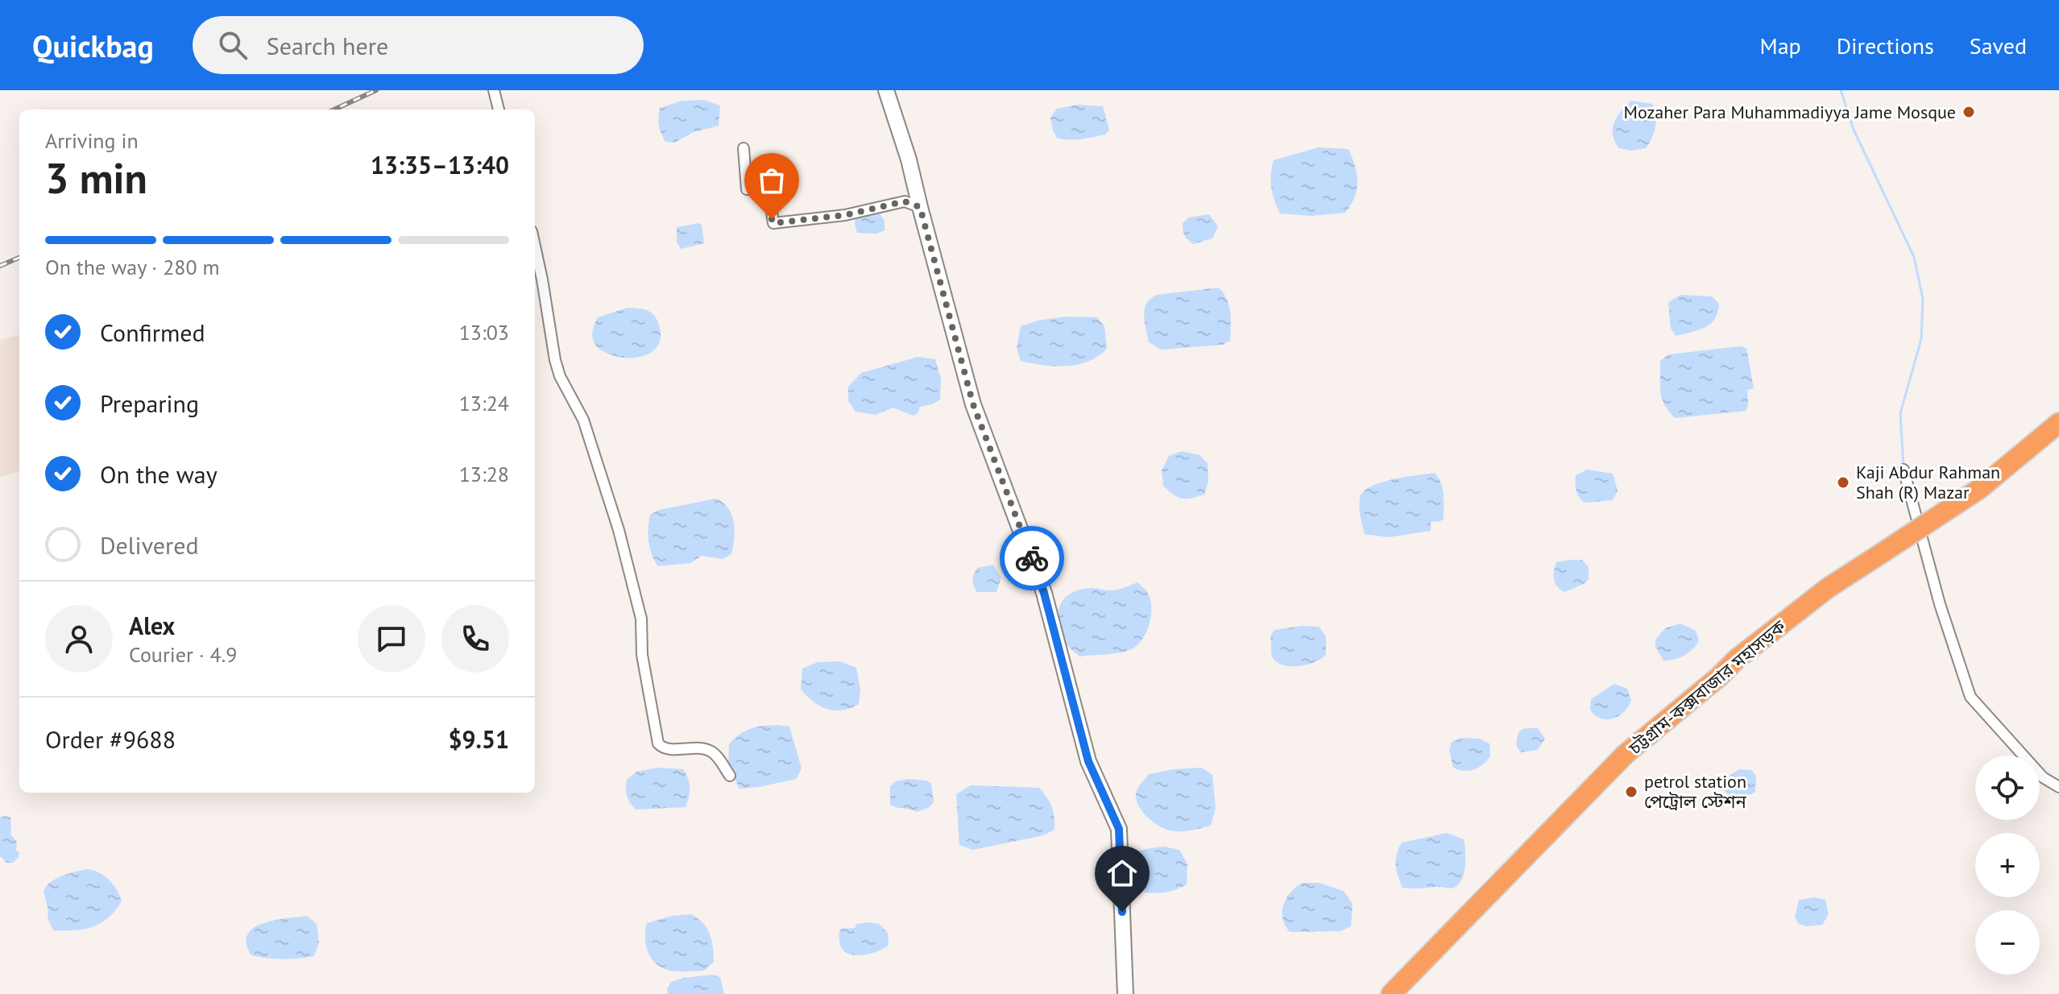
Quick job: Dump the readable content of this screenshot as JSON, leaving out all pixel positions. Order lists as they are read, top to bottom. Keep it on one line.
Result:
{"streets":{"highway":["চট্টগ্রাম-কক্সবাজার মহাসড়ক"]},"places":["Mozaher Para Muhammadiyya Jame Mosque","Kaji Abdur Rahman Shah (R) Mazar","petrol station পেট্রোল স্টেশন"],"page":{"header":"Quickbag","search":"Search here","nav":["Map","Directions","Saved"],"heading":["3 min","Arriving in","13:35–13:40"],"panel":["Alex","Courier · 4.9","Order #9688","$9.51"],"bar":"On the way · 280 m","list":[["Confirmed","13:03"],["Preparing","13:24"],["On the way","13:28"],"Delivered"],"map_buttons":["+","−"]}}
